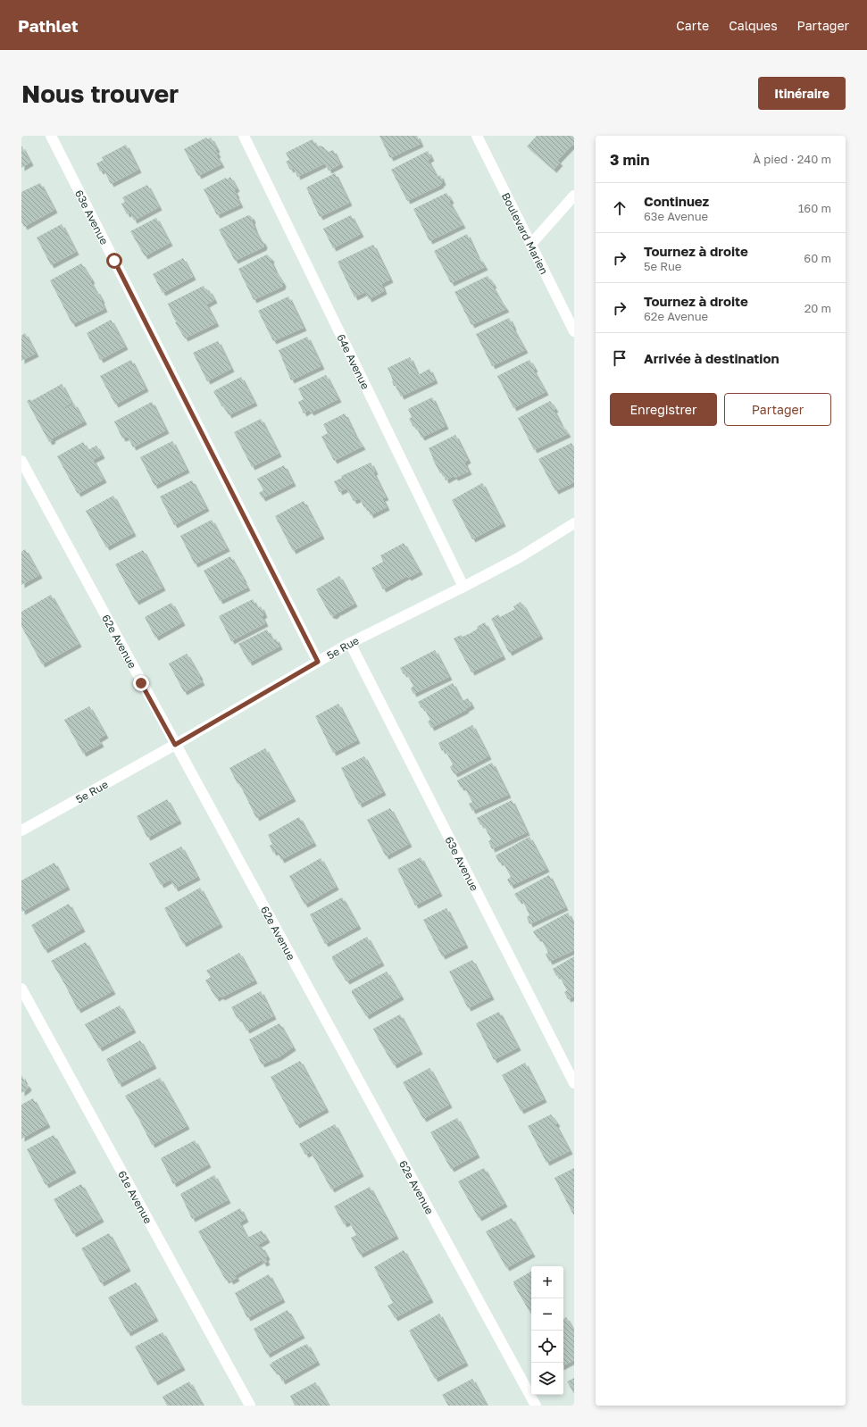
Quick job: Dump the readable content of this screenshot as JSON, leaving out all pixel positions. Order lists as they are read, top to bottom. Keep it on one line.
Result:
{"streets":{"street":["63e Avenue","Boulevard Marien","64e Avenue","62e Avenue","5e Rue","61e Avenue"]},"crossings":[["63e Avenue","5e Rue"],["64e Avenue","5e Rue"],["62e Avenue","5e Rue"]],"page":{"header":"Pathlet","nav":["Carte","Calques","Partager"],"buttons":["Itinéraire",["Enregistrer","Partager"]],"title":"Nous trouver","heading":["3 min","À pied · 240 m"],"list":[["Continuez","63e Avenue","160 m"],["Tournez à droite","5e Rue","60 m"],["Tournez à droite","62e Avenue","20 m"],"Arrivée à destination"],"map_buttons":["+","−"]}}
